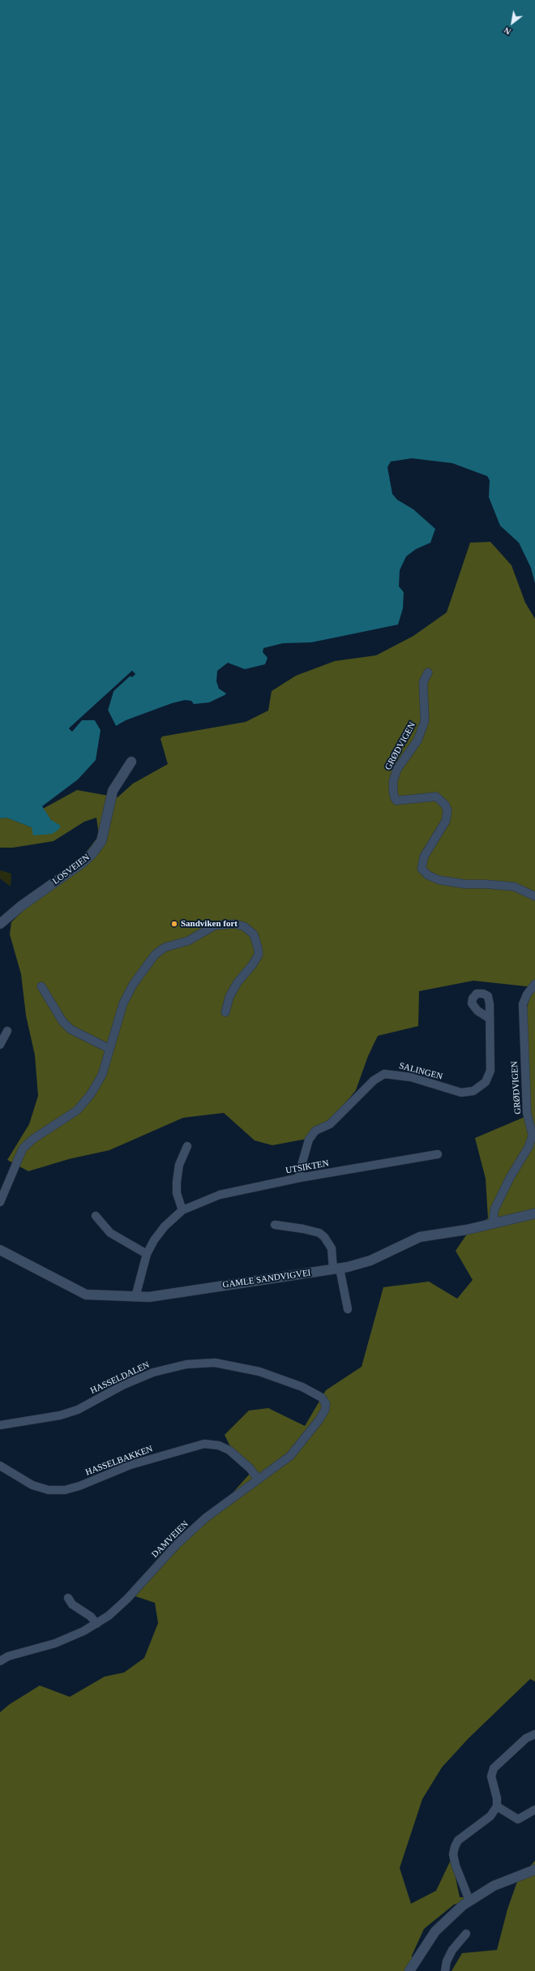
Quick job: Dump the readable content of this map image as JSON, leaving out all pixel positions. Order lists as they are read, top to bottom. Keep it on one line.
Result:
{"streets":{"street":["GRØDVIGEN","LOSVEIEN","SALINGEN","UTSIKTEN","GAMLE SANDVIGVEI","HASSELDALEN","HASSELBAKKEN","DAMVEIEN"]},"crossings":[["GRØDVIGEN","GAMLE SANDVIGVEI"],["SALINGEN","UTSIKTEN"],["UTSIKTEN","GAMLE SANDVIGVEI"],["HASSELDALEN","DAMVEIEN"],["HASSELBAKKEN","DAMVEIEN"]],"places":["Sandviken fort"],"north":"bottom left"}
